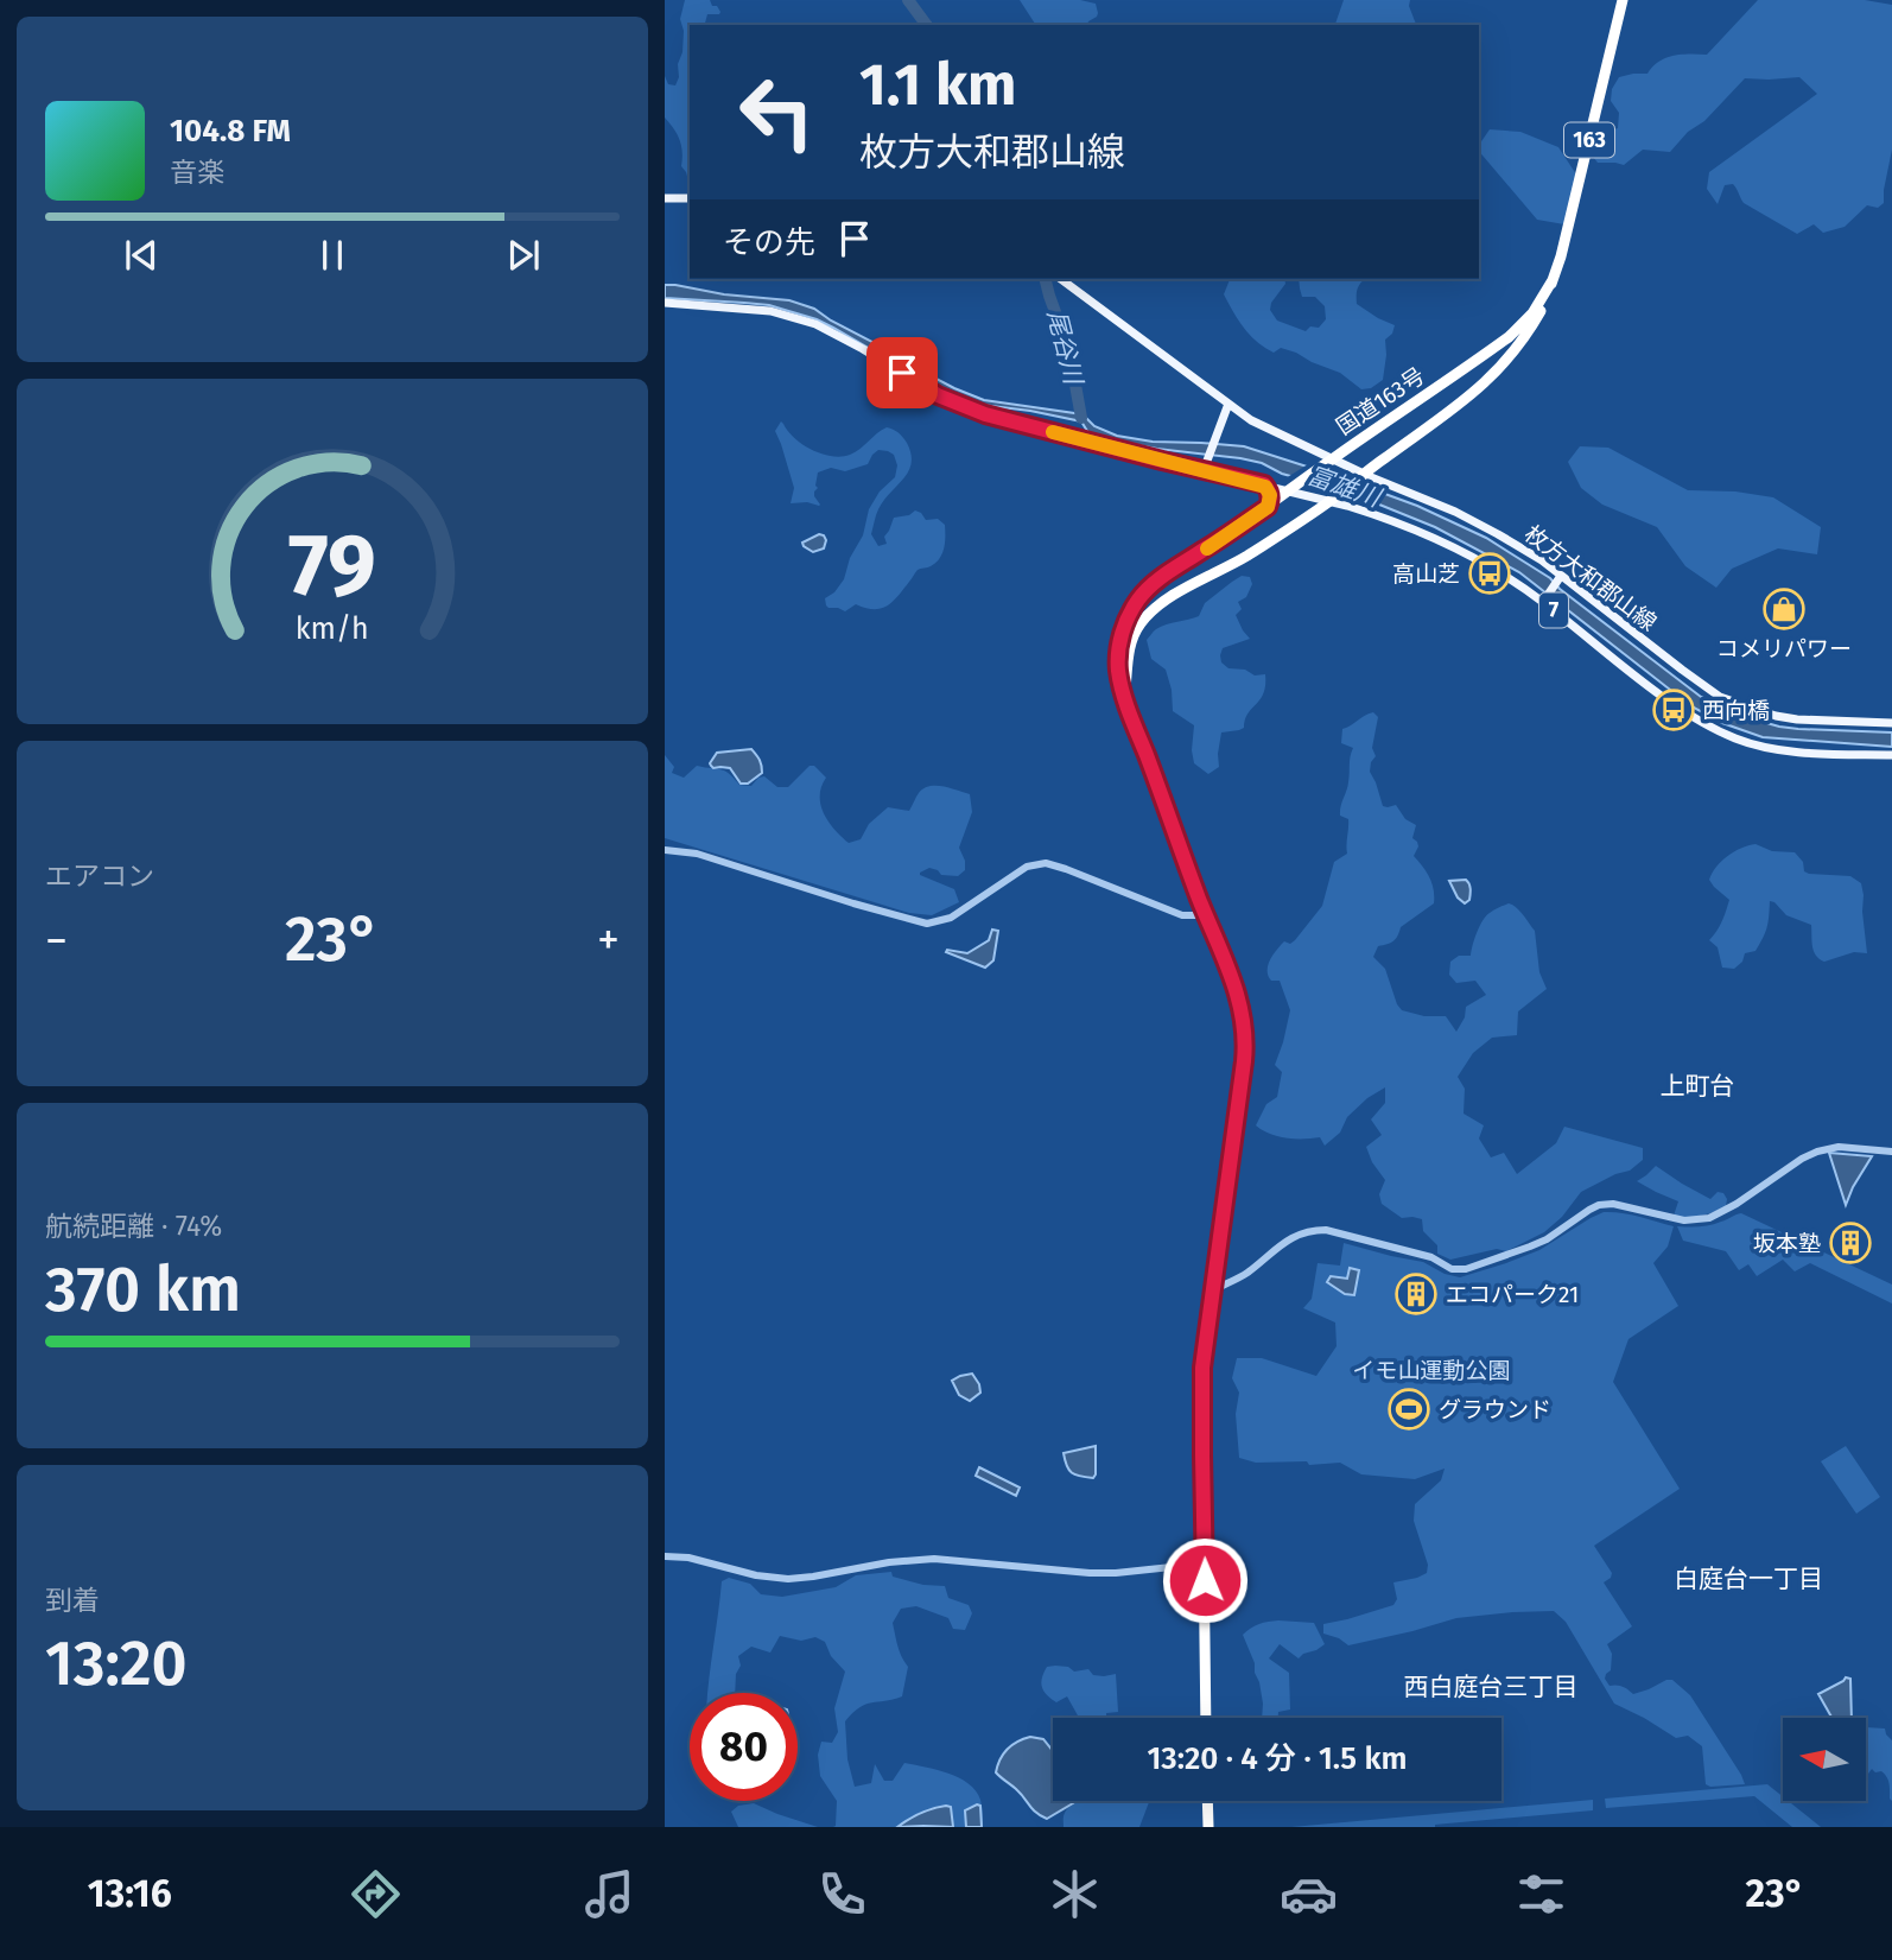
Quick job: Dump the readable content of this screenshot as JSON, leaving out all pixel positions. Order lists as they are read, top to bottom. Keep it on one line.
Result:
{"streets":{"highway":["163","国道163号"],"main road":["枚方大和郡山線","7"]},"crossings":[["国道163号","枚方大和郡山線"]],"districts":["上町台","白庭台一丁目","西白庭台三丁目"],"water":["尾谷川","富雄川"],"parks":["イモ山運動公園"],"places":{"bus stop":["高山芝","西向橋"],"shop":["コメリパワー"],"building":["坂本塾","エコパーク21"],"sports":["グラウンド"]},"north":"left","page":{"turn":["1.1 km","枚方大和郡山線"],"song":["104.8 FM","音楽"],"then":"その先","tile":["エアコン",["航続距離 · 74%","370 km"],["到着","13:20"]],"heat":["−","23°","+"],"limit":"80","trip":"13:20 · 4 分 · 1.5 km","tabs":["13:16","23°"],"gauge":["79","km/h"]}}
